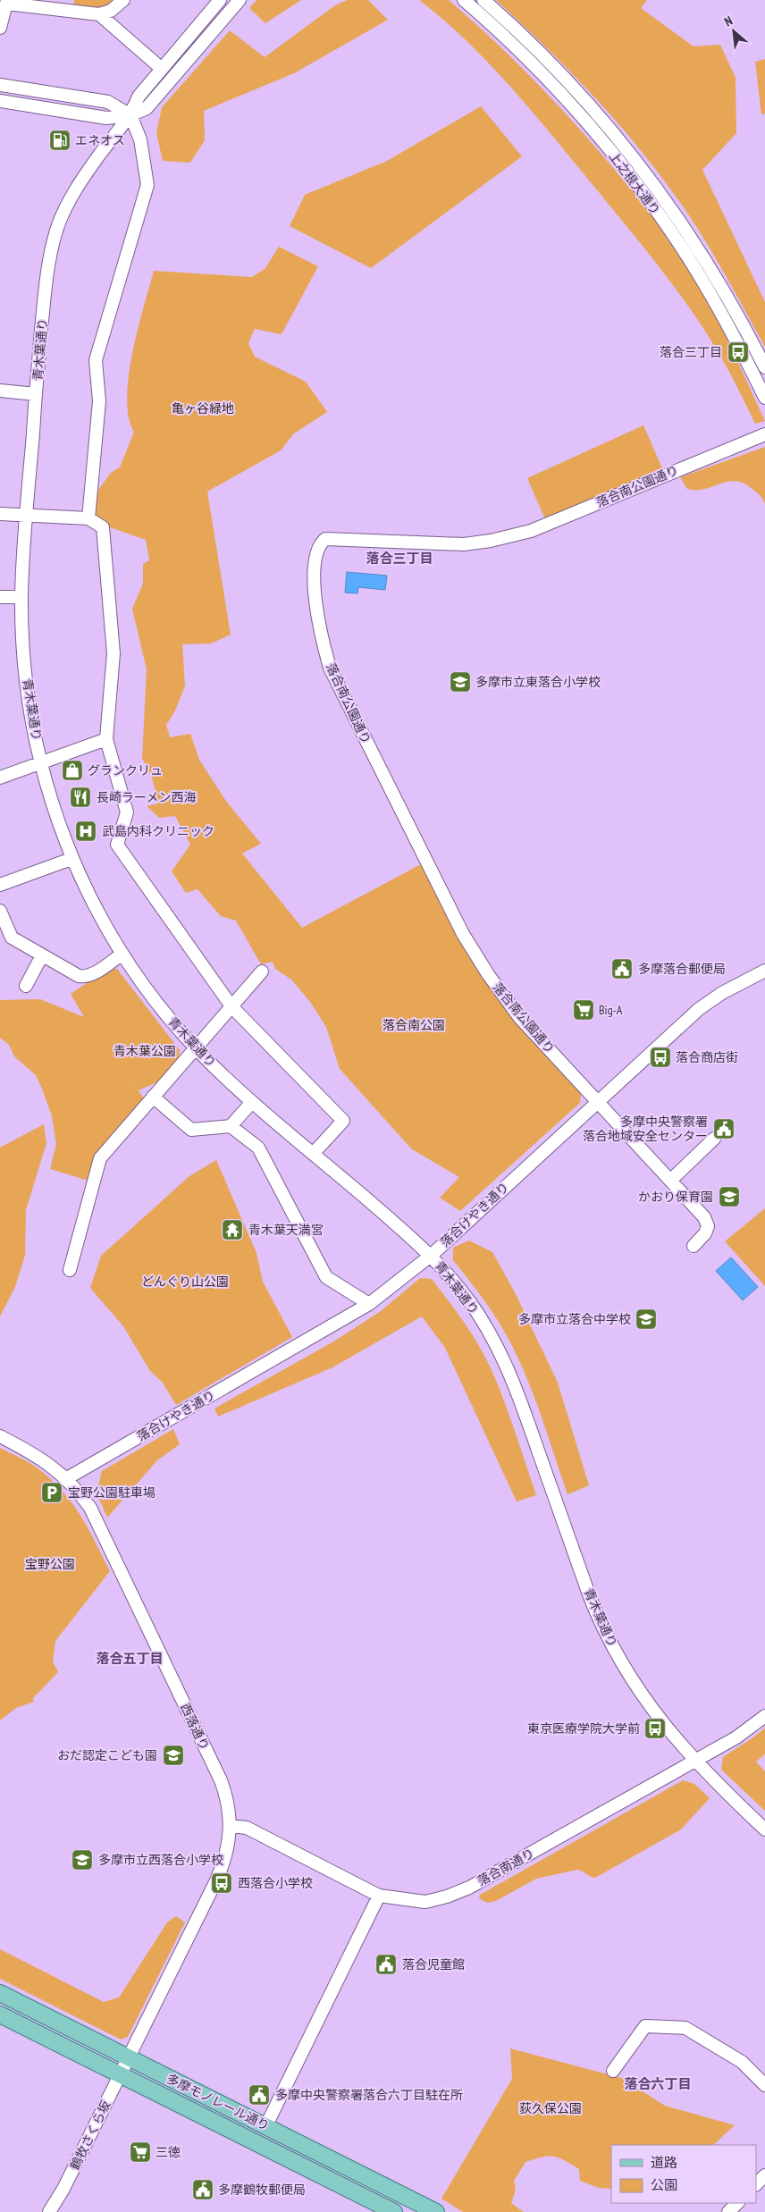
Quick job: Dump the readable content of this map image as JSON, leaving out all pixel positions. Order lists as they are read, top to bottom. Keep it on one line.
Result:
{"streets":{"main road":["多摩モノレール通り"],"street":["上之根大通り","青木葉通り","落合南公園通り","落合けやき通り","西落通り","落合南通り","鶴牧さくら坂"]},"crossings":[["青木葉通り","落合けやき通り"],["青木葉通り","落合南通り"],["落合南公園通り","落合けやき通り"],["落合けやき通り","西落通り"],["西落通り","落合南通り"],["西落通り","多摩モノレール通り"],["西落通り","鶴牧さくら坂"],["多摩モノレール通り","鶴牧さくら坂"]],"districts":["落合三丁目","落合五丁目","落合六丁目"],"parks":["亀ヶ谷緑地","落合南公園","青木葉公園","どんぐり山公園","宝野公園","荻久保公園"],"places":{"fuel station":["エネオス"],"bus stop":["落合三丁目","落合商店街","東京医療学院大学前","西落合小学校"],"school or university":["多摩市立東落合小学校","かおり保育園","多摩市立落合中学校","おだ認定こども園","多摩市立西落合小学校"],"shop":["グランクリュ"],"restaurant":["長崎ラーメン西海"],"hospital":["武島内科クリニック"],"public building":["多摩落合郵便局","多摩中央警察署 落合地域安全センター","落合児童館","多摩中央警察署落合六丁目駐在所","多摩鶴牧郵便局"],"supermarket":["Big-A","三徳"],"temple":["青木葉天満宮"],"parking":["宝野公園駐車場"]},"legend":["道路","公園"],"north":"top left"}
